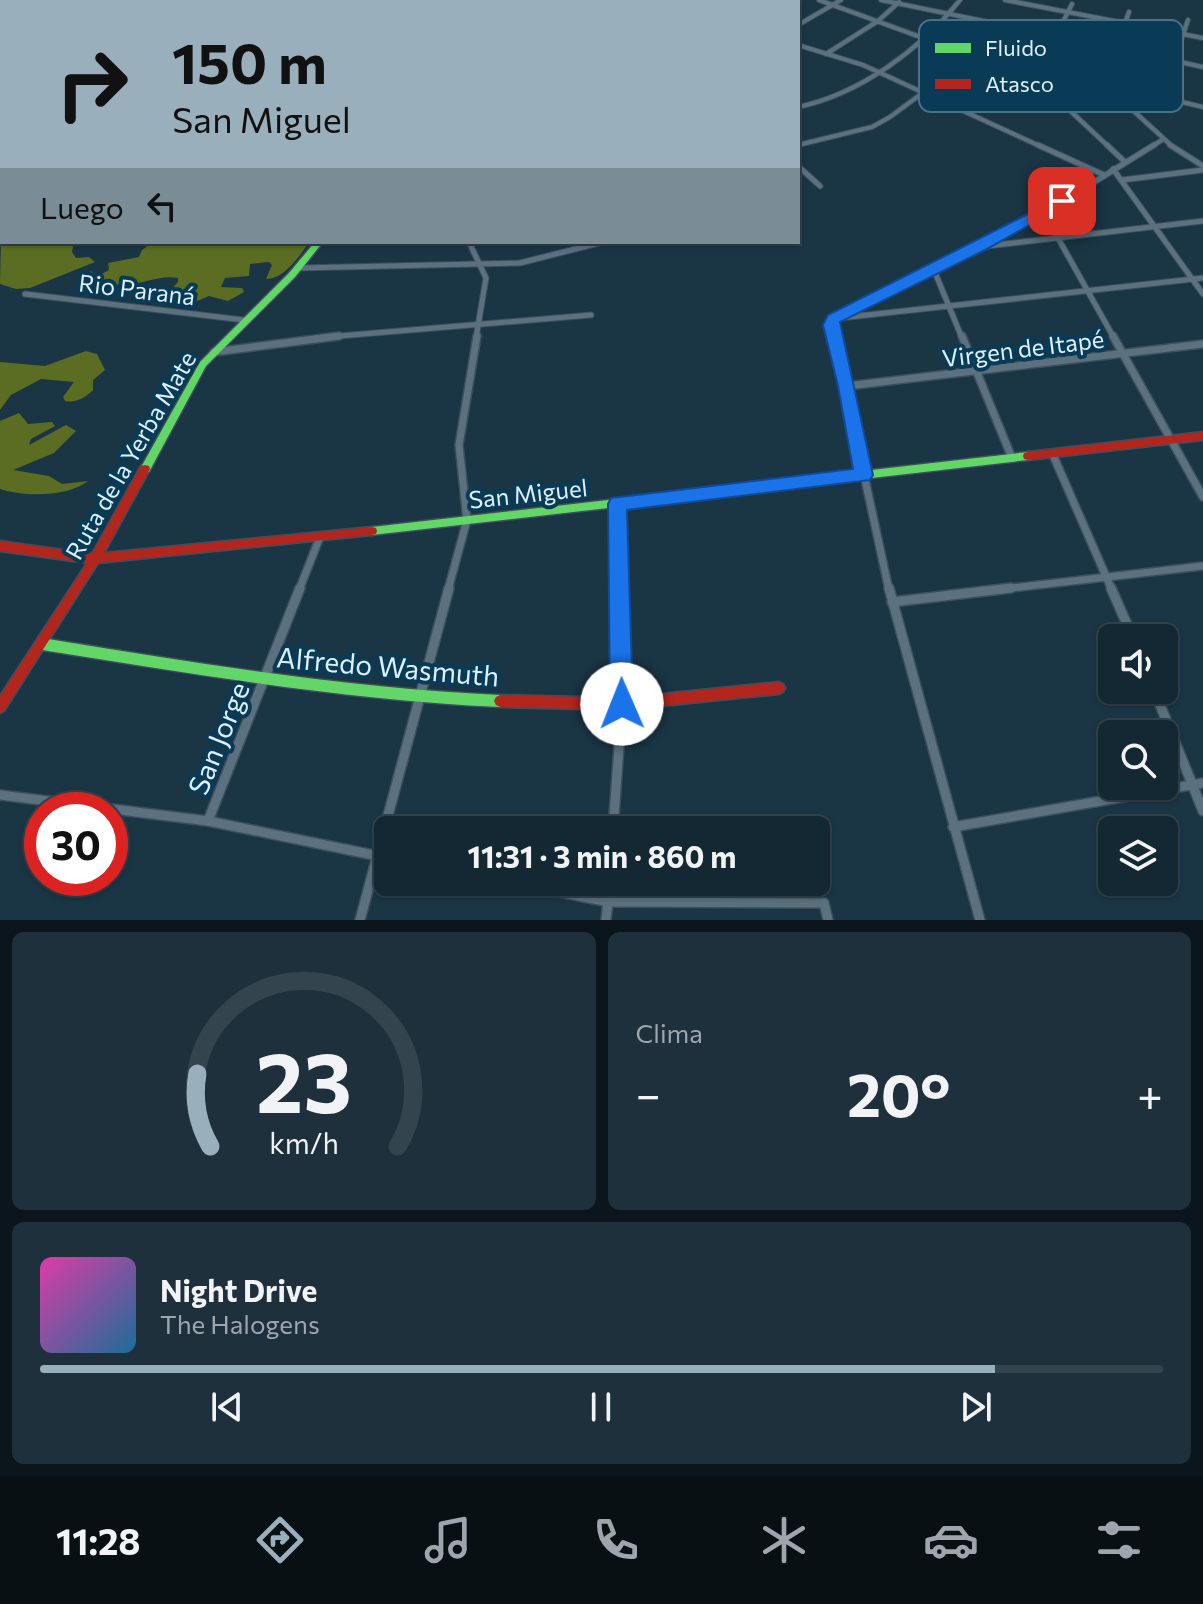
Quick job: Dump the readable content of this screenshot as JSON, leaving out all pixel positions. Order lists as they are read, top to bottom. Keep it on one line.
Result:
{"streets":{"street":["Rio Paraná","Virgen de Itapé","Ruta de la Yerba Mate","San Miguel","Alfredo Wasmuth","San Jorge"]},"crossings":[["Rio Paraná","Ruta de la Yerba Mate"],["Ruta de la Yerba Mate","San Miguel"],["Ruta de la Yerba Mate","Alfredo Wasmuth"],["San Miguel","San Jorge"],["Alfredo Wasmuth","San Jorge"]],"legend":["Fluido","Atasco"],"page":{"turn":["150 m","San Miguel"],"then":"Luego","limit":"30","trip":"11:31 · 3 min · 860 m","tile":"Clima","heat":["−","20°","+"],"song":["Night Drive","The Halogens"],"tabs":"11:28","gauge":["23","km/h"]}}
